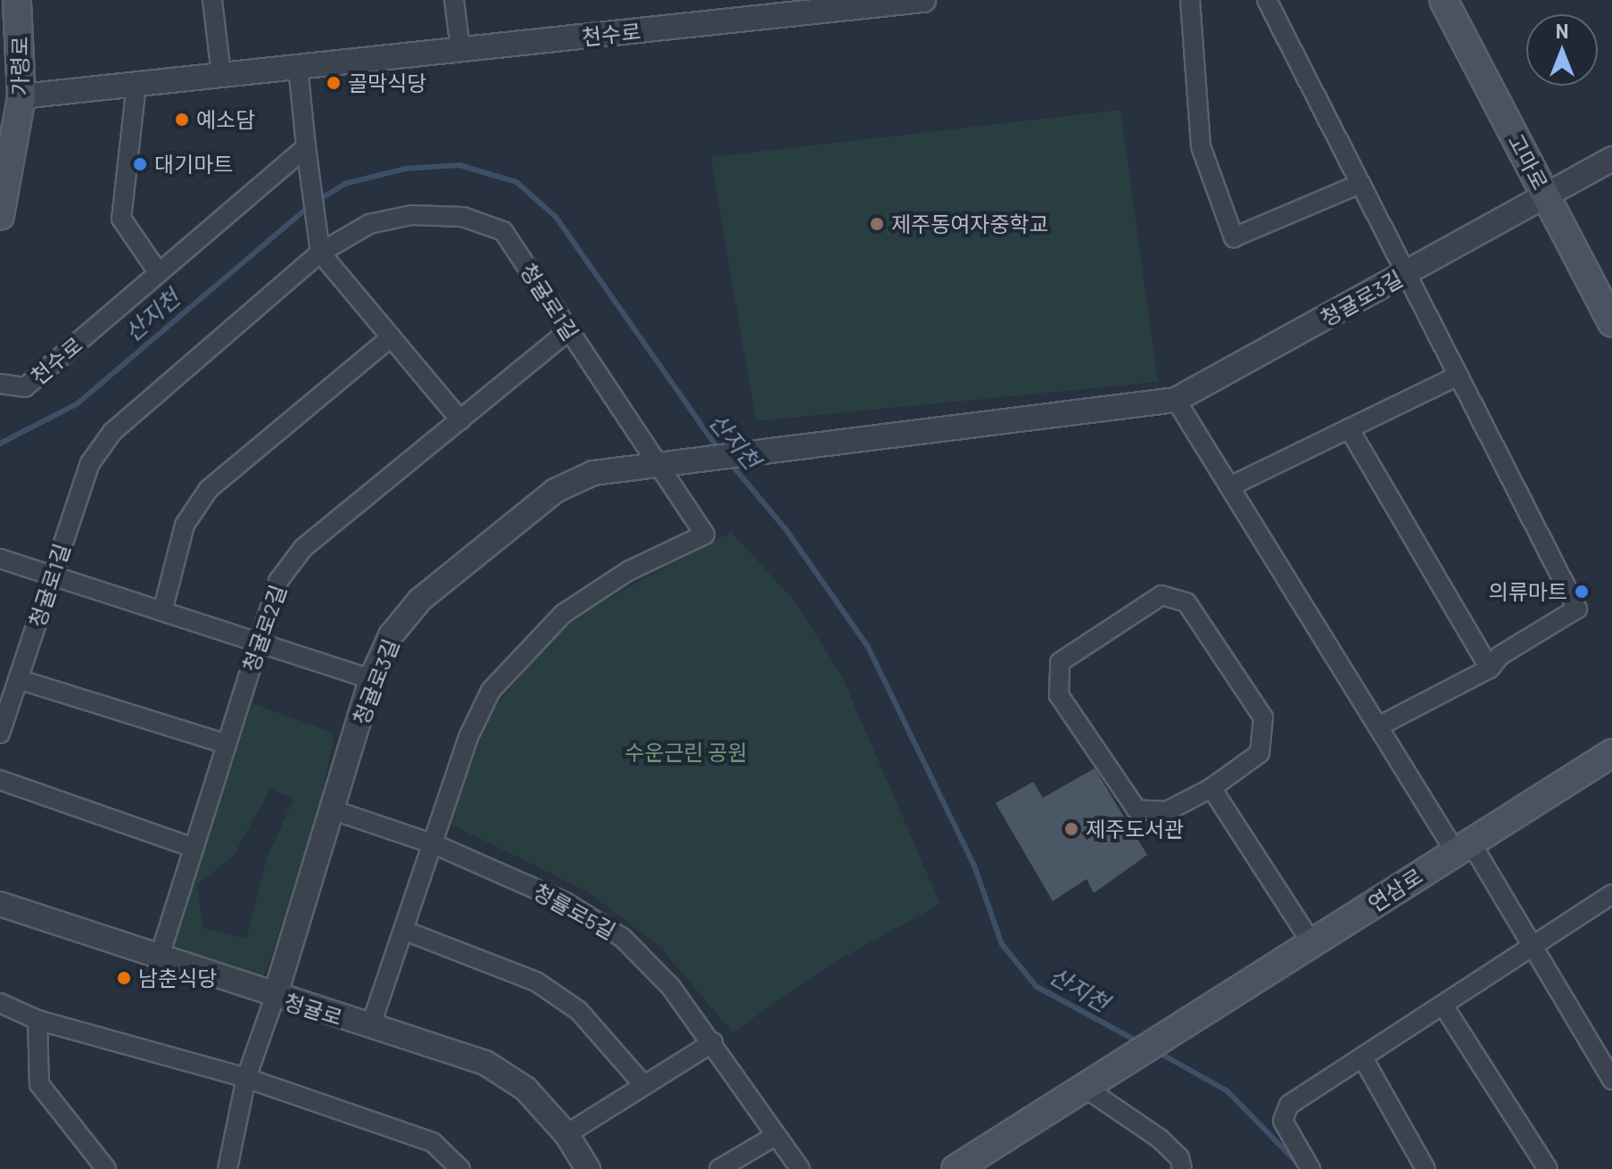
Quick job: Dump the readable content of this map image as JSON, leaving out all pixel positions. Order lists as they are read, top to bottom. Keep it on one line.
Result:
{"streets":{"main road":["가령로","고마로","연삼로"],"street":["천수로","청귤로3길","청귤로1길","청귤로2길","청률로5길","청귤로"]},"crossings":[["천수로","가령로"],["고마로","청귤로3길"],["청귤로3길","청귤로1길"],["청귤로3길","청률로5길"],["청귤로3길","청귤로"],["청귤로1길","청귤로2길"],["청귤로1길","청률로5길"],["청귤로2길","청귤로"]],"water":["산지천"],"parks":["수운근린 공원"],"places":["골막식당","예소담","대기마트","제주동여자중학교","의류마트","제주도서관","남춘식당"],"north":"top"}
